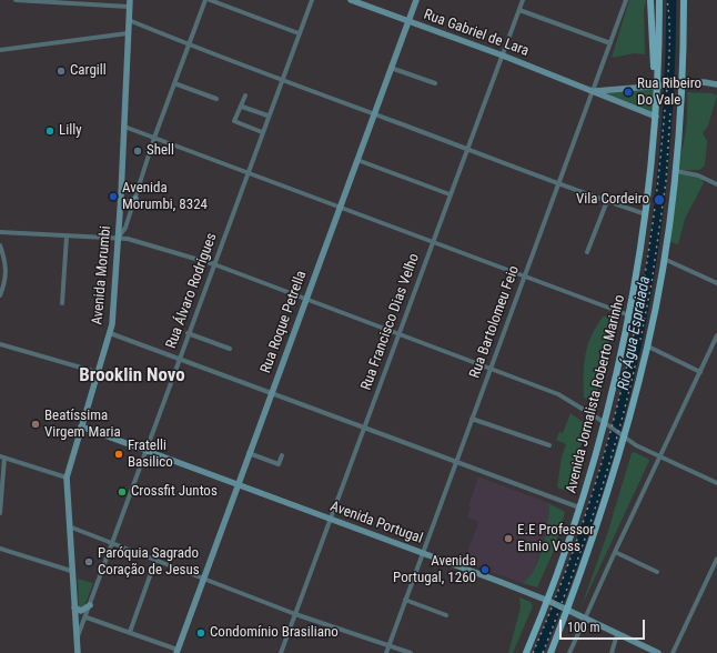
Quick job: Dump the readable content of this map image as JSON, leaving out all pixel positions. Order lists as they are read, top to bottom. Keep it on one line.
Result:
{"streets":{"main road":["Avenida Jornalista Roberto Marinho"],"street":["Rua Gabriel de Lara","Avenida Morumbi","Rua Álvaro Rodrigues","Rua Roque Petrella","Rua Francisco Dias Velho","Rua Bartolomeu Feio","Avenida Portugal"]},"crossings":[["Rua Gabriel de Lara","Rua Roque Petrella"],["Rua Gabriel de Lara","Rua Francisco Dias Velho"],["Rua Gabriel de Lara","Rua Bartolomeu Feio"],["Rua Gabriel de Lara","Avenida Jornalista Roberto Marinho"],["Avenida Morumbi","Rua Álvaro Rodrigues"],["Avenida Morumbi","Avenida Portugal"],["Rua Álvaro Rodrigues","Avenida Portugal"],["Rua Roque Petrella","Avenida Portugal"],["Rua Francisco Dias Velho","Avenida Portugal"],["Rua Bartolomeu Feio","Avenida Portugal"],["Avenida Jornalista Roberto Marinho","Avenida Portugal"]],"districts":["Brooklin Novo"],"water":["Rio Água Espraiada"],"places":["Cargill","Rua Ribeiro Do Vale","Lilly","Shell","Avenida Morumbi, 8324","Vila Cordeiro","Beatíssima Virgem Maria","Fratelli Basilico","Crossfit Juntos","E.E Professor Ennio Voss","Paróquia Sagrado Coração de Jesus","Avenida Portugal, 1260","Condomínio Brasiliano"],"scale_bar":"100 m"}
